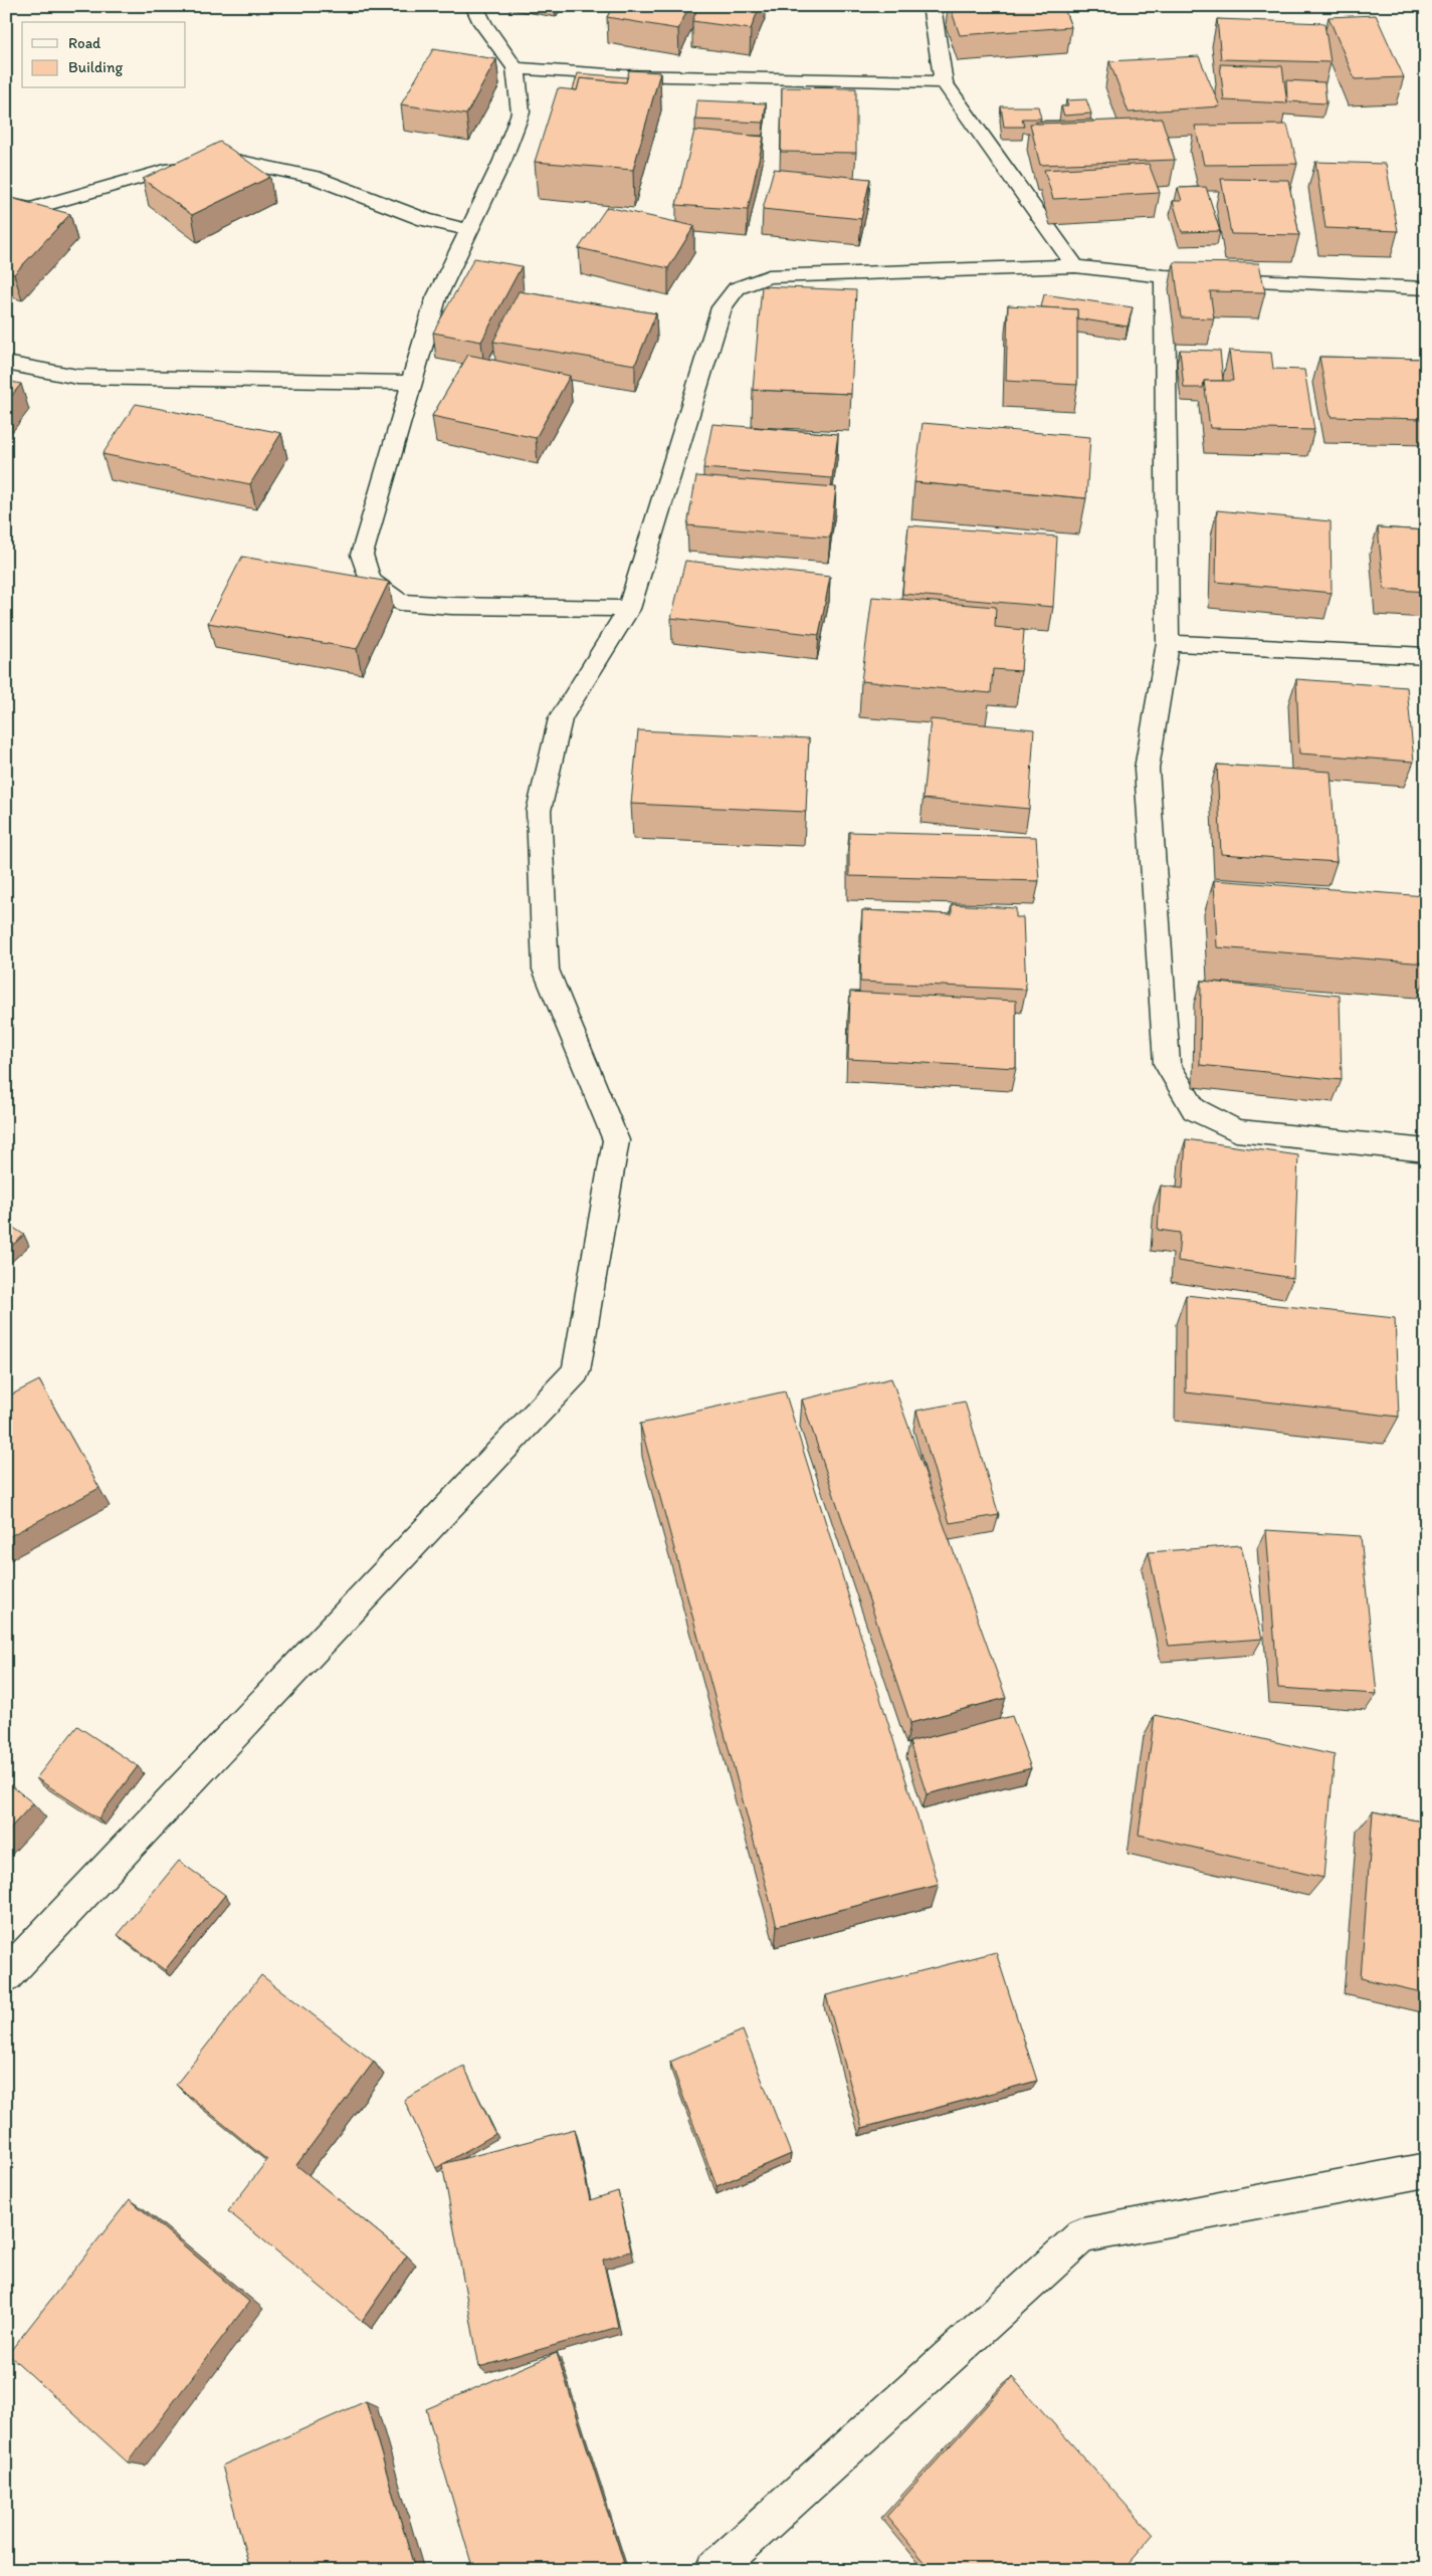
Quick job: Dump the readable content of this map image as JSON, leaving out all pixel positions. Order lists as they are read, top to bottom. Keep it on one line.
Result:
{"legend":["Road","Building"]}
